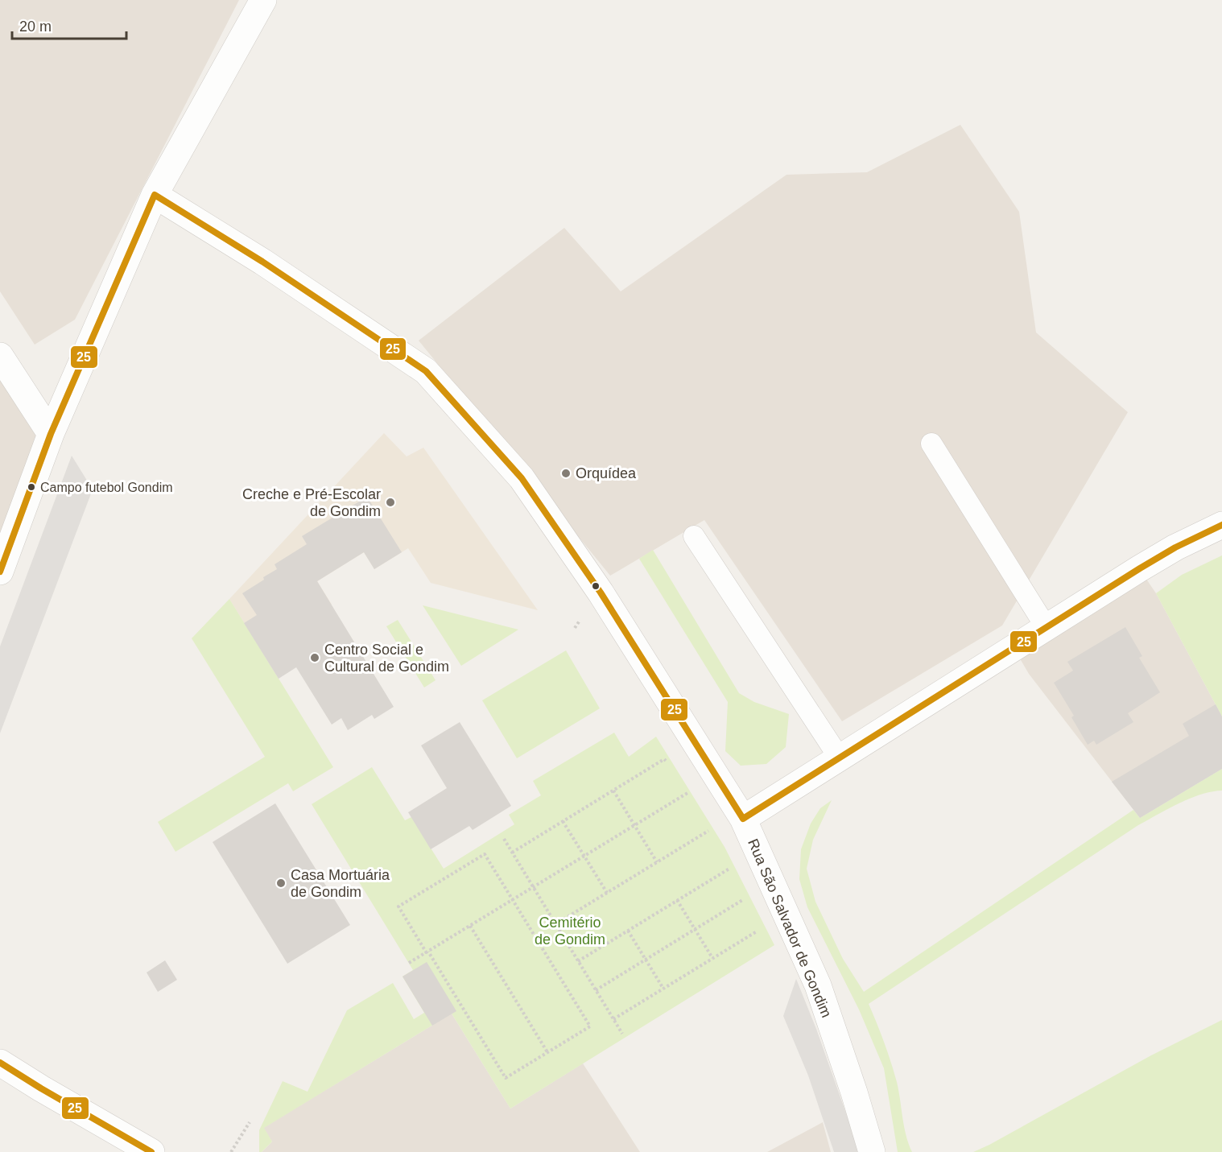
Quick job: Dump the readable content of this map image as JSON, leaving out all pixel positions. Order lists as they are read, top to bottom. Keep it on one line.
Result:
{"streets":{"street":["Rua São Salvador de Gondim"]},"parks":["Cemitério de Gondim"],"places":["Orquídea","Campo futebol Gondim","Creche e Pré-Escolar de Gondim","Centro Social e Cultural de Gondim","Casa Mortuária de Gondim"],"lines":["transit line 25"],"scale_bar":"20 m"}
